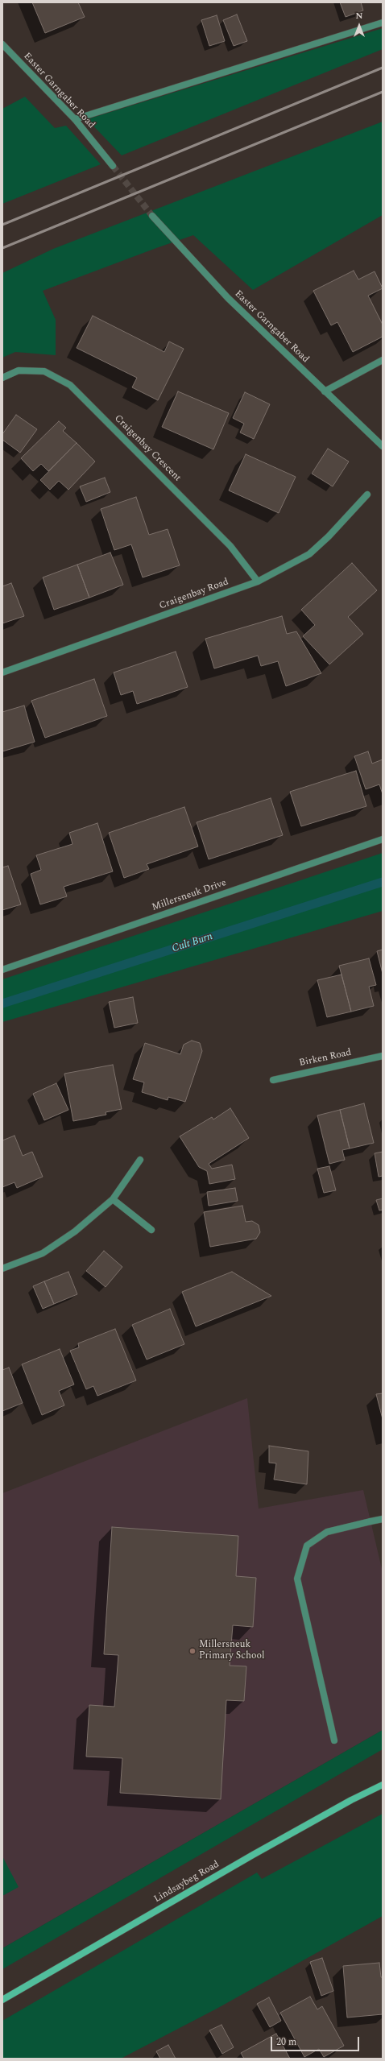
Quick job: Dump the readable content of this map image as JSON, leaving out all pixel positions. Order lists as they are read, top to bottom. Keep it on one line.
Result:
{"streets":{"main road":["Lindsaybeg Road"],"street":["Easter Garngaber Road","Craigenbay Crescent","Craigenbay Road","Millersneuk Drive","Birken Road"]},"crossings":[["Craigenbay Crescent","Craigenbay Road"]],"water":["Cult Burn"],"places":["Millersneuk Primary School"],"scale_bar":"20 m","north":"top"}
